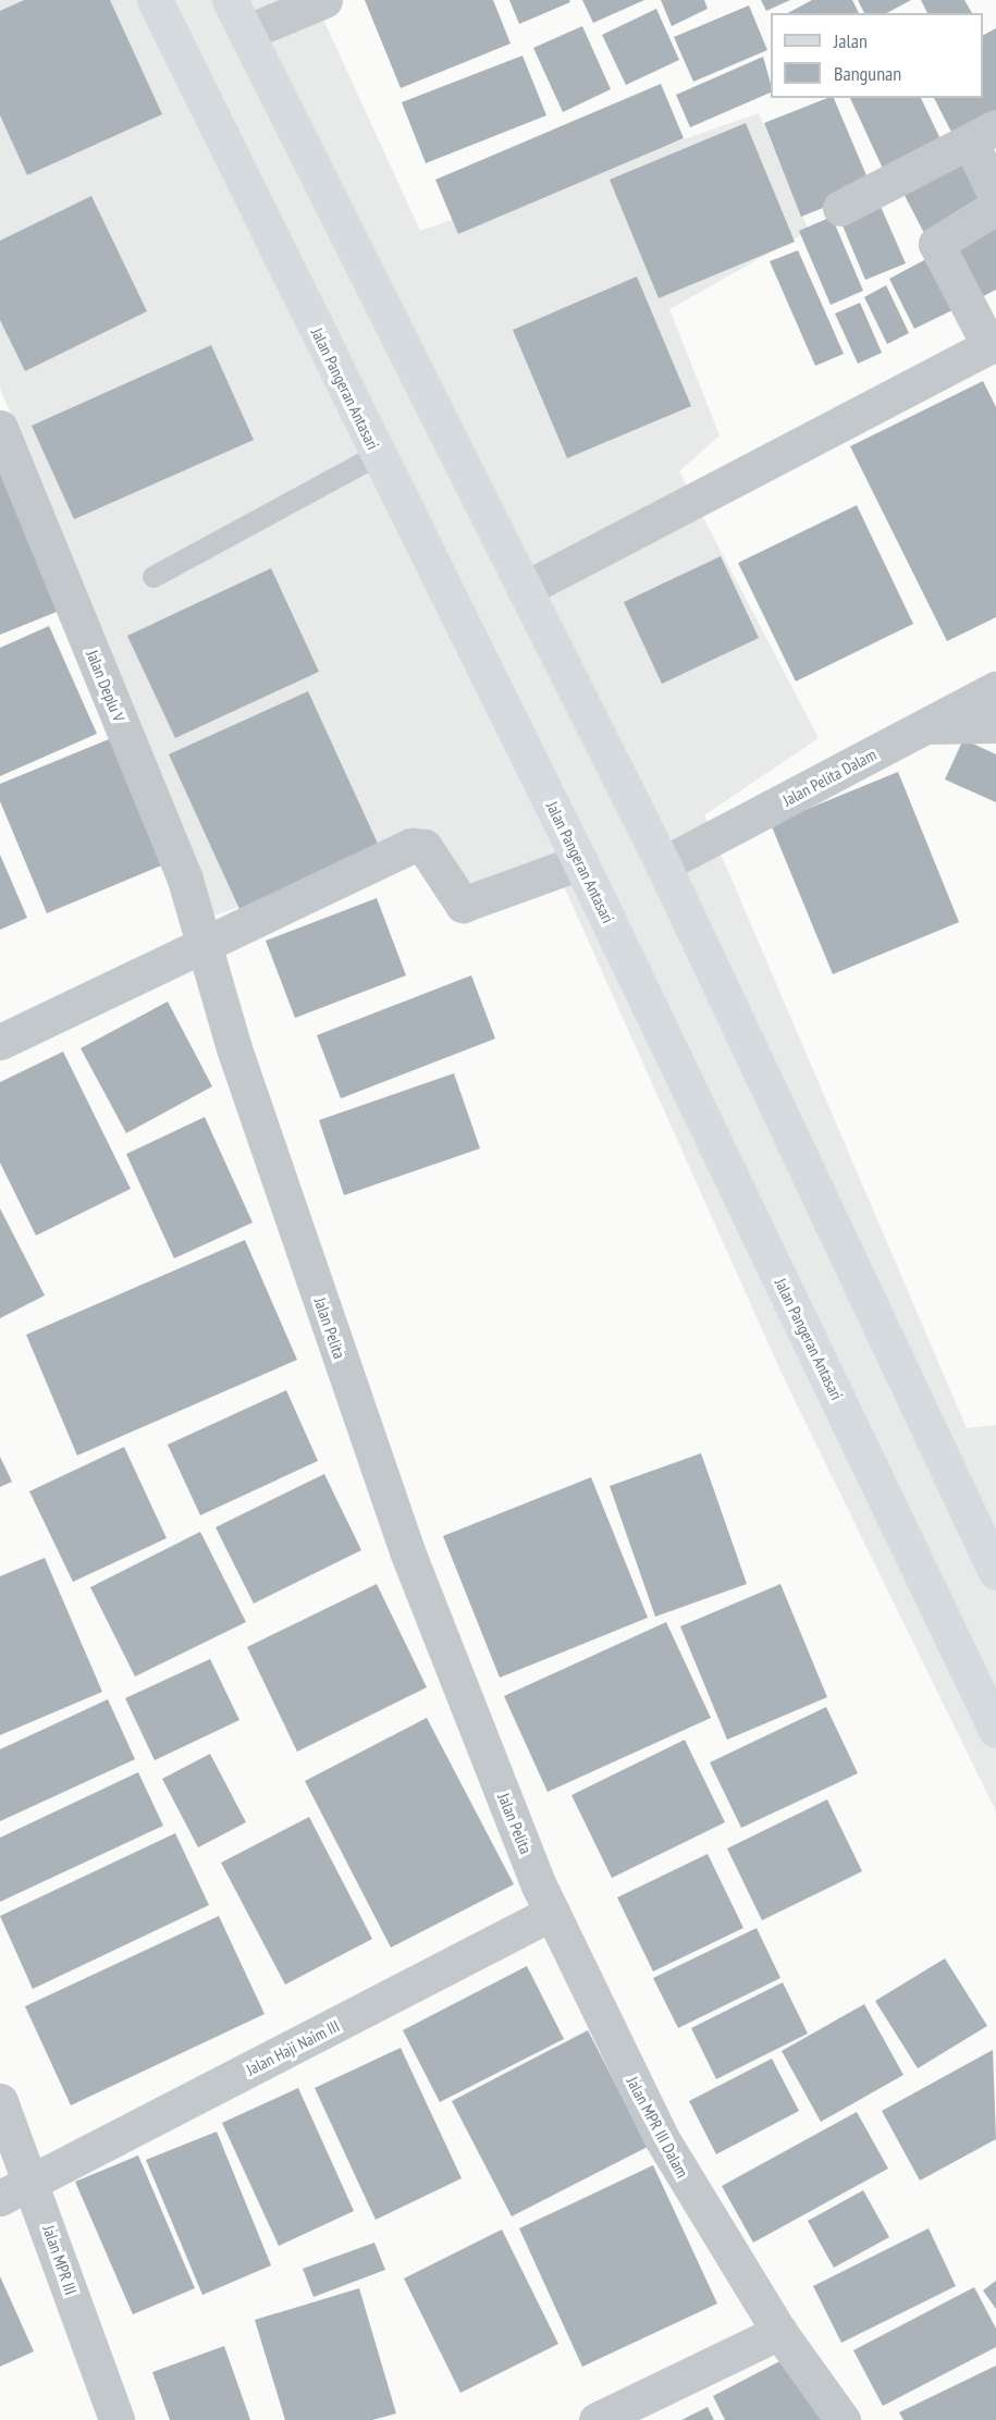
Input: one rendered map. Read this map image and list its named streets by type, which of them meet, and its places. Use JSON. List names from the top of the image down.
{
  "streets": {
    "main road": ["Jalan Pangeran Antasari"],
    "street": [
      "Jalan Deplu V",
      "Jalan Pelita Dalam",
      "Jalan Pelita",
      "Jalan Haji Naim III",
      "Jalan MPR III Dalam",
      "Jalan MPR III"
    ]
  },
  "crossings": [
    ["Jalan Deplu V", "Jalan Pelita"],
    ["Jalan Pelita", "Jalan Haji Naim III"],
    ["Jalan Pelita", "Jalan MPR III Dalam"],
    ["Jalan Haji Naim III", "Jalan MPR III Dalam"],
    ["Jalan Haji Naim III", "Jalan MPR III"]
  ],
  "legend": ["Jalan", "Bangunan"]
}
